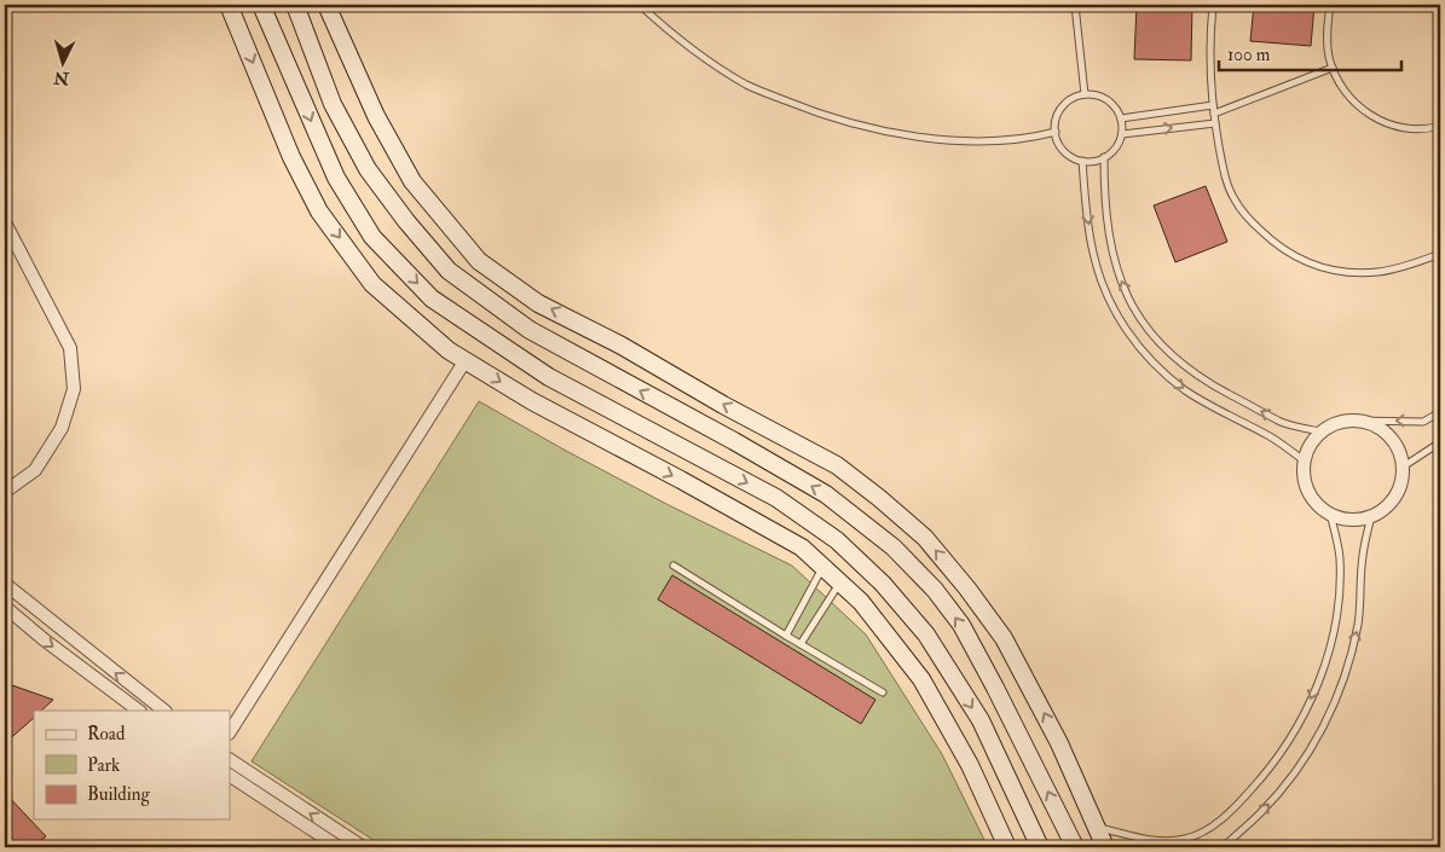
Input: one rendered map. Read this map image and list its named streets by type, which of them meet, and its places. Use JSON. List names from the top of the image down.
{
  "legend": ["Road", "Park", "Building"],
  "scale_bar": "100 m",
  "north": "bottom"
}
